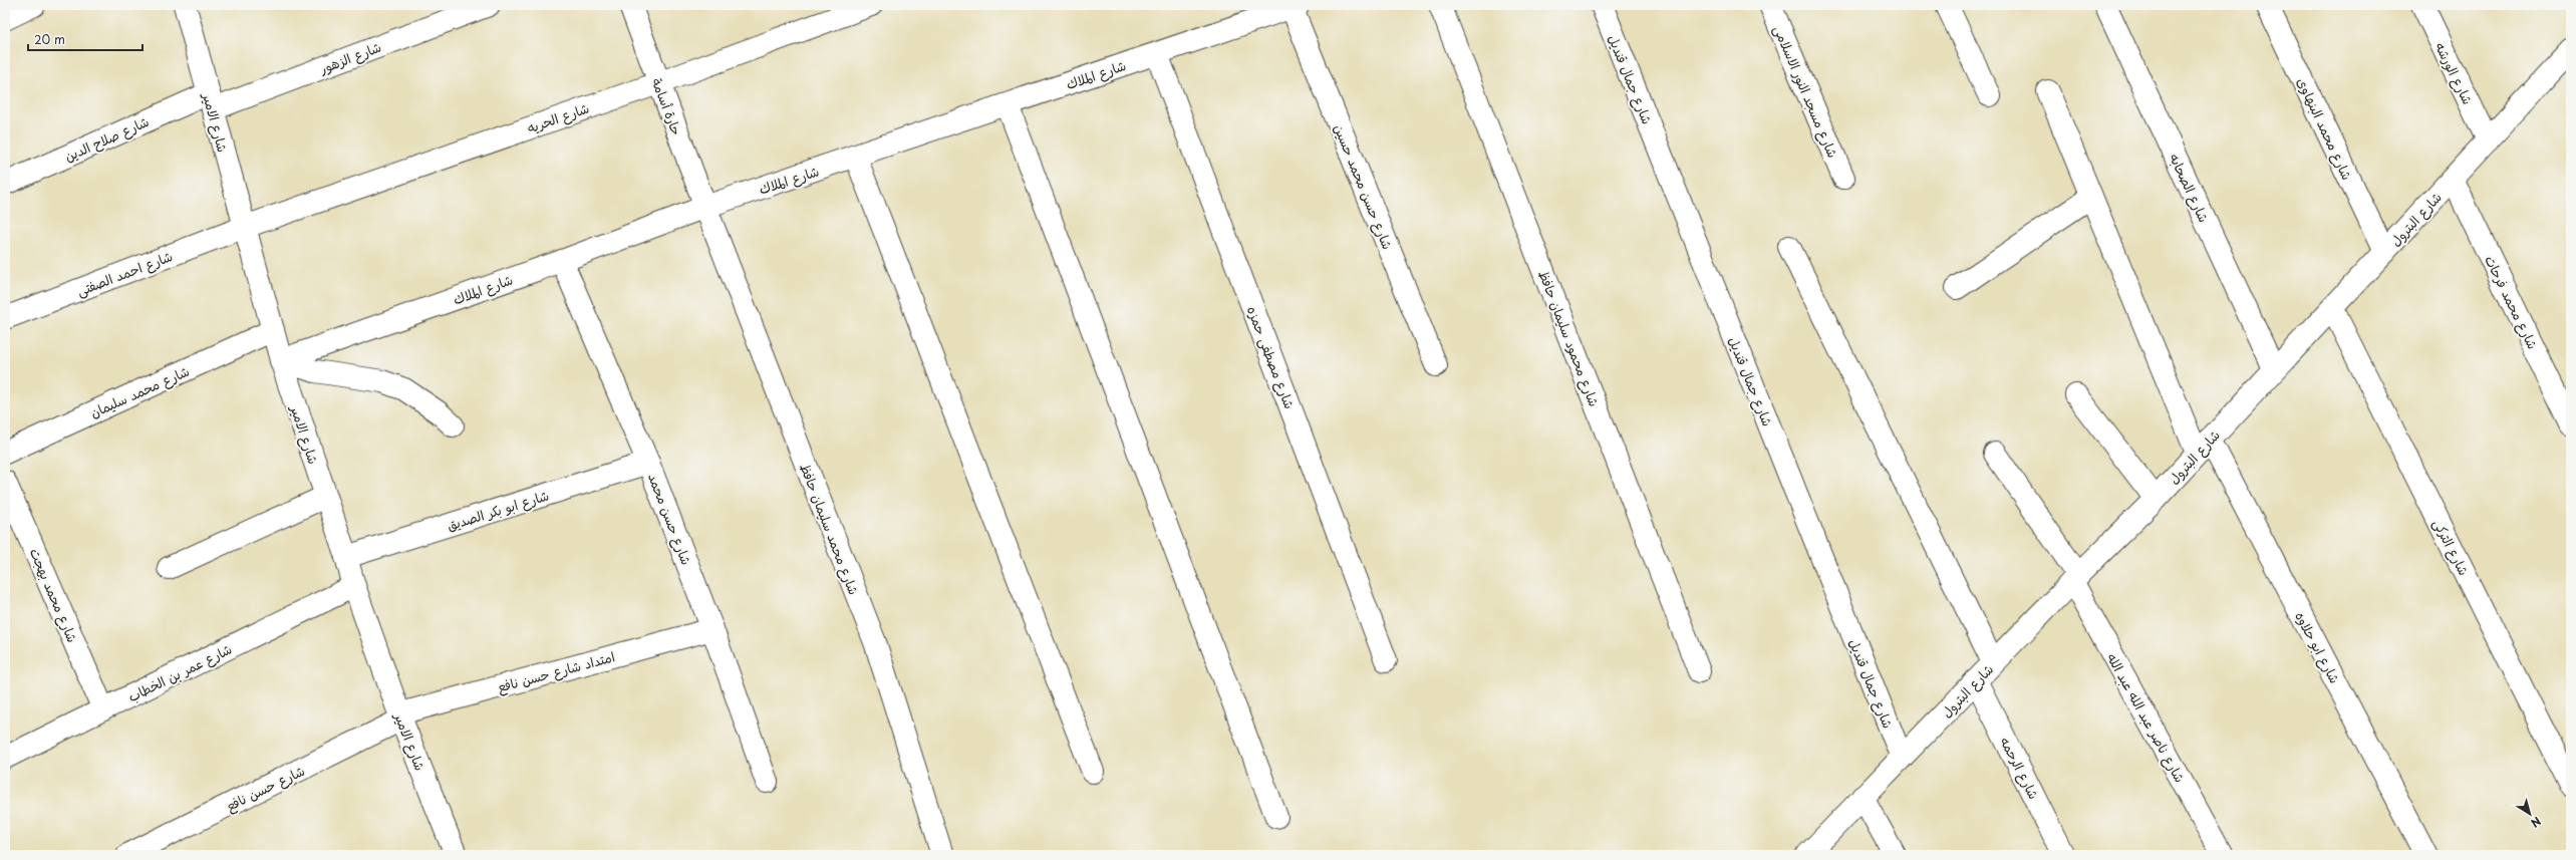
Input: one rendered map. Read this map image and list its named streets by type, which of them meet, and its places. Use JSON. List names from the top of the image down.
{
  "streets": {
    "street": [
      "شارع الزهور",
      "شارع الورشه",
      "شارع الملاك",
      "شارع جمال قنديل",
      "شارع مسجد النور الاسلامى",
      "حارة أسامة",
      "شارع الحريه",
      "شارع الامير",
      "شارع محمد البنهاوى",
      "شارع صلاح الدين",
      "شارع حسن محمد حسين",
      "شارع الصحابه",
      "شارع البترول",
      "شارع احمد الصفتى",
      "شارع محمد فرحات",
      "شارع محمود سليمان حافظ",
      "شارع مصطفى حمزه",
      "شارع محمد سليمان",
      "شارع ابو بكر الصديق",
      "شارع حسن محمد",
      "شارع محمد سليمان حافظ",
      "شارع التركى",
      "شارع محمد بهجت",
      "شارع ابو حلاوه",
      "امتداد شارع حسن نافع",
      "شارع عمر بن الخطاب",
      "شارع ناصر عبد الله عبد الله",
      "شارع الرحمه",
      "شارع حسن نافع"
    ]
  },
  "crossings": [
    ["شارع الزهور", "شارع الامير"],
    ["شارع الزهور", "شارع صلاح الدين"],
    ["شارع الورشه", "شارع البترول"],
    ["شارع الملاك", "حارة أسامة"],
    ["شارع الملاك", "شارع الامير"],
    ["شارع الملاك", "شارع حسن محمد حسين"],
    ["شارع الملاك", "شارع مصطفى حمزه"],
    ["شارع الملاك", "شارع حسن محمد"],
    ["شارع الملاك", "شارع محمد سليمان حافظ"],
    ["شارع جمال قنديل", "شارع البترول"],
    ["حارة أسامة", "شارع الحريه"],
    ["حارة أسامة", "شارع محمد سليمان حافظ"],
    ["شارع الحريه", "شارع الامير"],
    ["شارع الحريه", "شارع احمد الصفتى"],
    ["شارع الامير", "شارع صلاح الدين"],
    ["شارع الامير", "شارع احمد الصفتى"],
    ["شارع الامير", "شارع محمد سليمان"],
    ["شارع الامير", "شارع ابو بكر الصديق"],
    ["شارع الامير", "امتداد شارع حسن نافع"],
    ["شارع الامير", "شارع عمر بن الخطاب"],
    ["شارع الامير", "شارع حسن نافع"],
    ["شارع محمد البنهاوى", "شارع البترول"],
    ["شارع الصحابه", "شارع البترول"],
    ["شارع البترول", "شارع محمد فرحات"],
    ["شارع البترول", "شارع التركى"],
    ["شارع البترول", "شارع ابو حلاوه"],
    ["شارع البترول", "شارع ناصر عبد الله عبد الله"],
    ["شارع البترول", "شارع الرحمه"],
    ["شارع ابو بكر الصديق", "شارع حسن محمد"],
    ["شارع حسن محمد", "امتداد شارع حسن نافع"],
    ["شارع محمد بهجت", "شارع عمر بن الخطاب"],
    ["امتداد شارع حسن نافع", "شارع حسن نافع"]
  ],
  "scale_bar": "20 m",
  "north": "bottom right"
}
